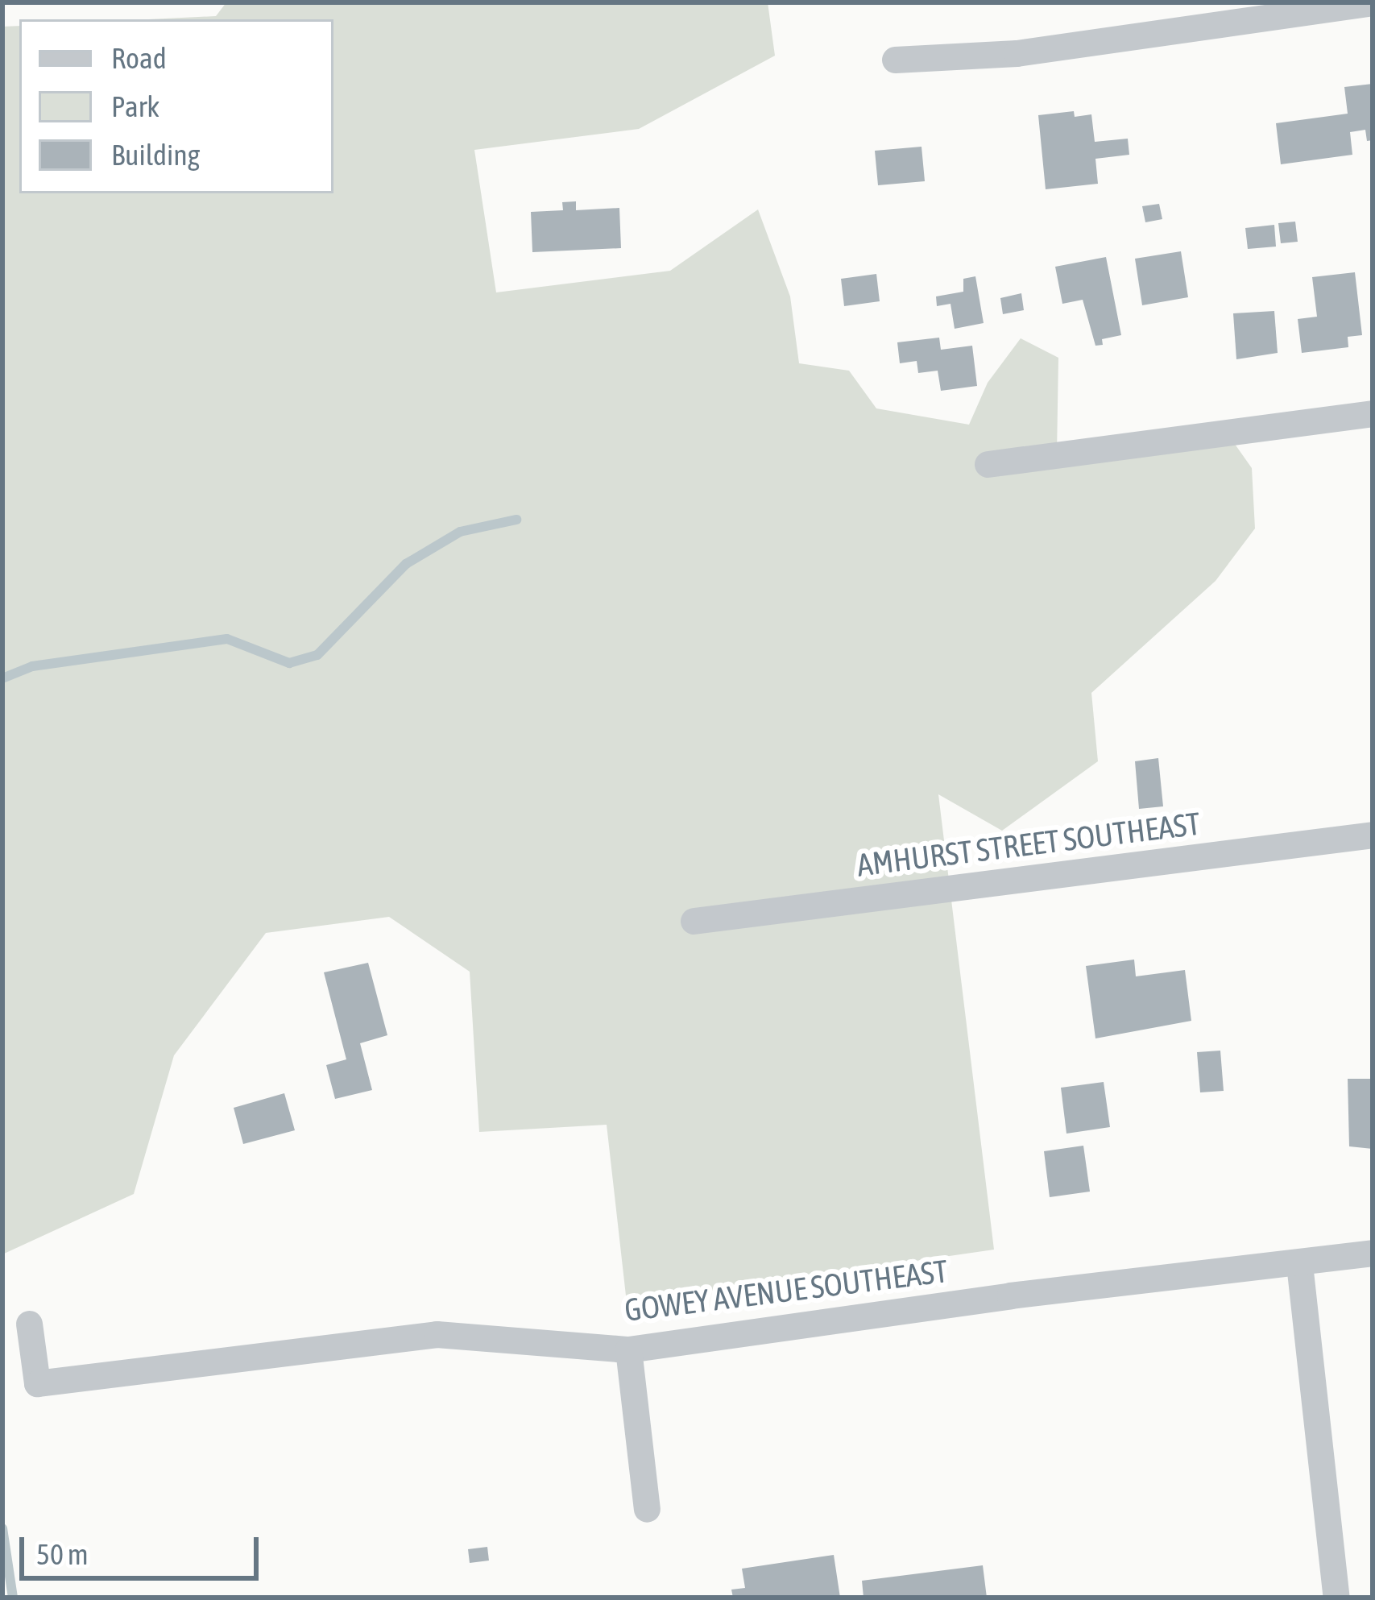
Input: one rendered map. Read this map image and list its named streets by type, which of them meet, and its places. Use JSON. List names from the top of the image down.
{
  "streets": {
    "street": ["AMHURST STREET SOUTHEAST", "GOWEY AVENUE SOUTHEAST"]
  },
  "legend": ["Road", "Park", "Building"],
  "scale_bar": "50 m"
}
